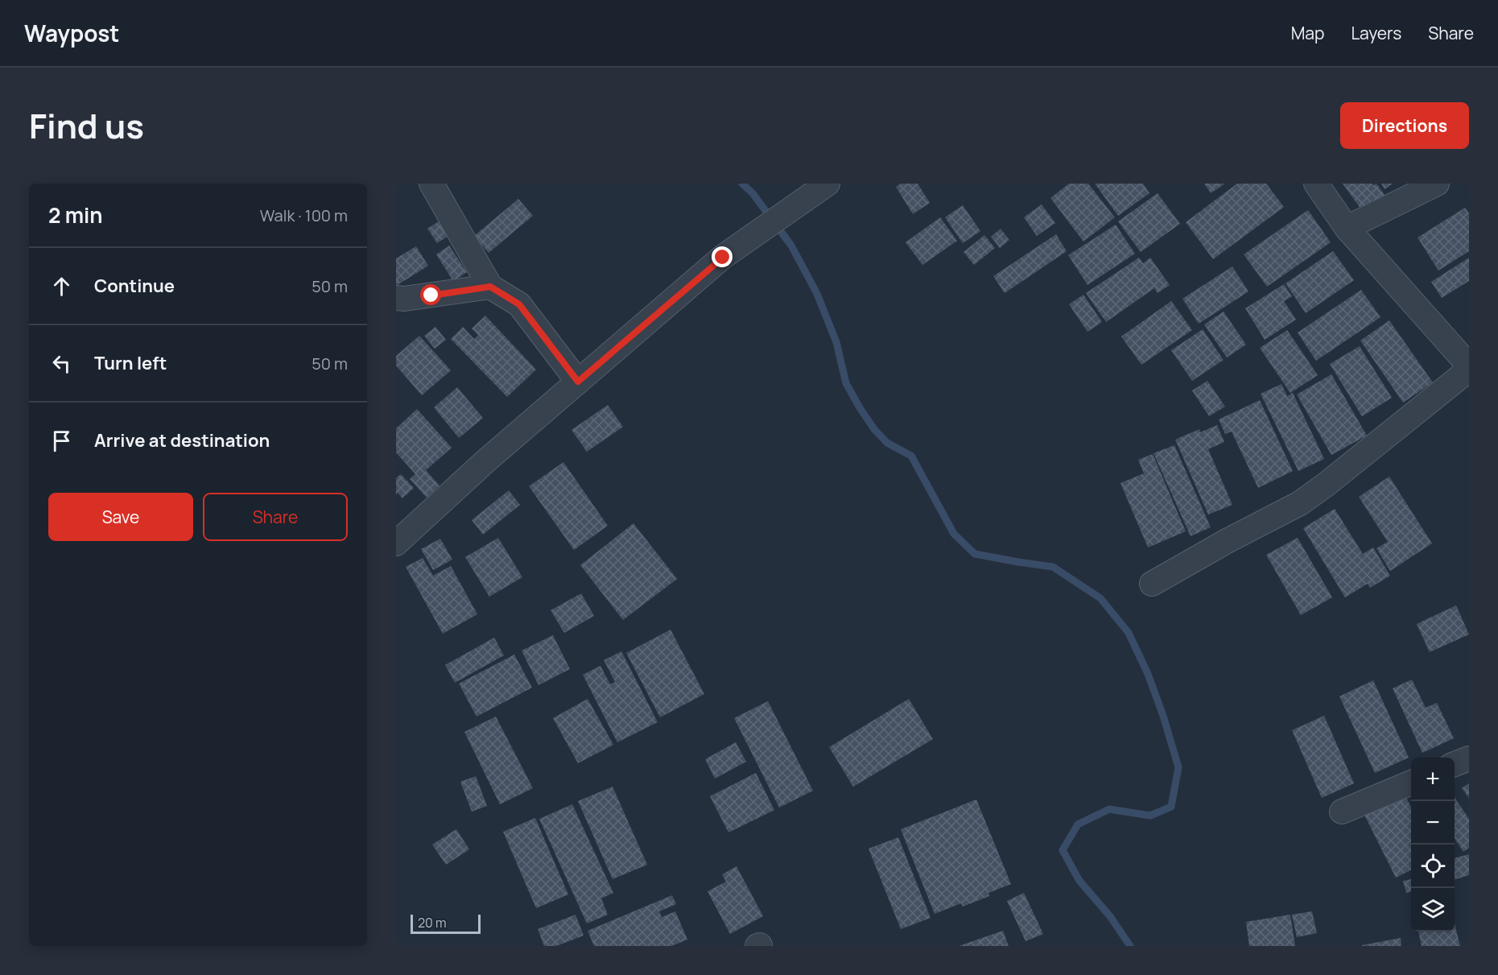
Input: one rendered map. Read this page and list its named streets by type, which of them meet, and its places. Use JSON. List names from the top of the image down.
{
  "scale_bar": "20 m",
  "page": {
    "header": "Waypost",
    "nav": ["Map", "Layers", "Share"],
    "title": "Find us",
    "buttons": [
      "Directions",
      ["Save", "Share"]
    ],
    "heading": ["2 min", "Walk · 100 m"],
    "list": [
      ["Continue", "50 m"],
      ["Turn left", "50 m"],
      "Arrive at destination"
    ],
    "map_buttons": ["+", "−"],
    "scale": "20 m"
  }
}
